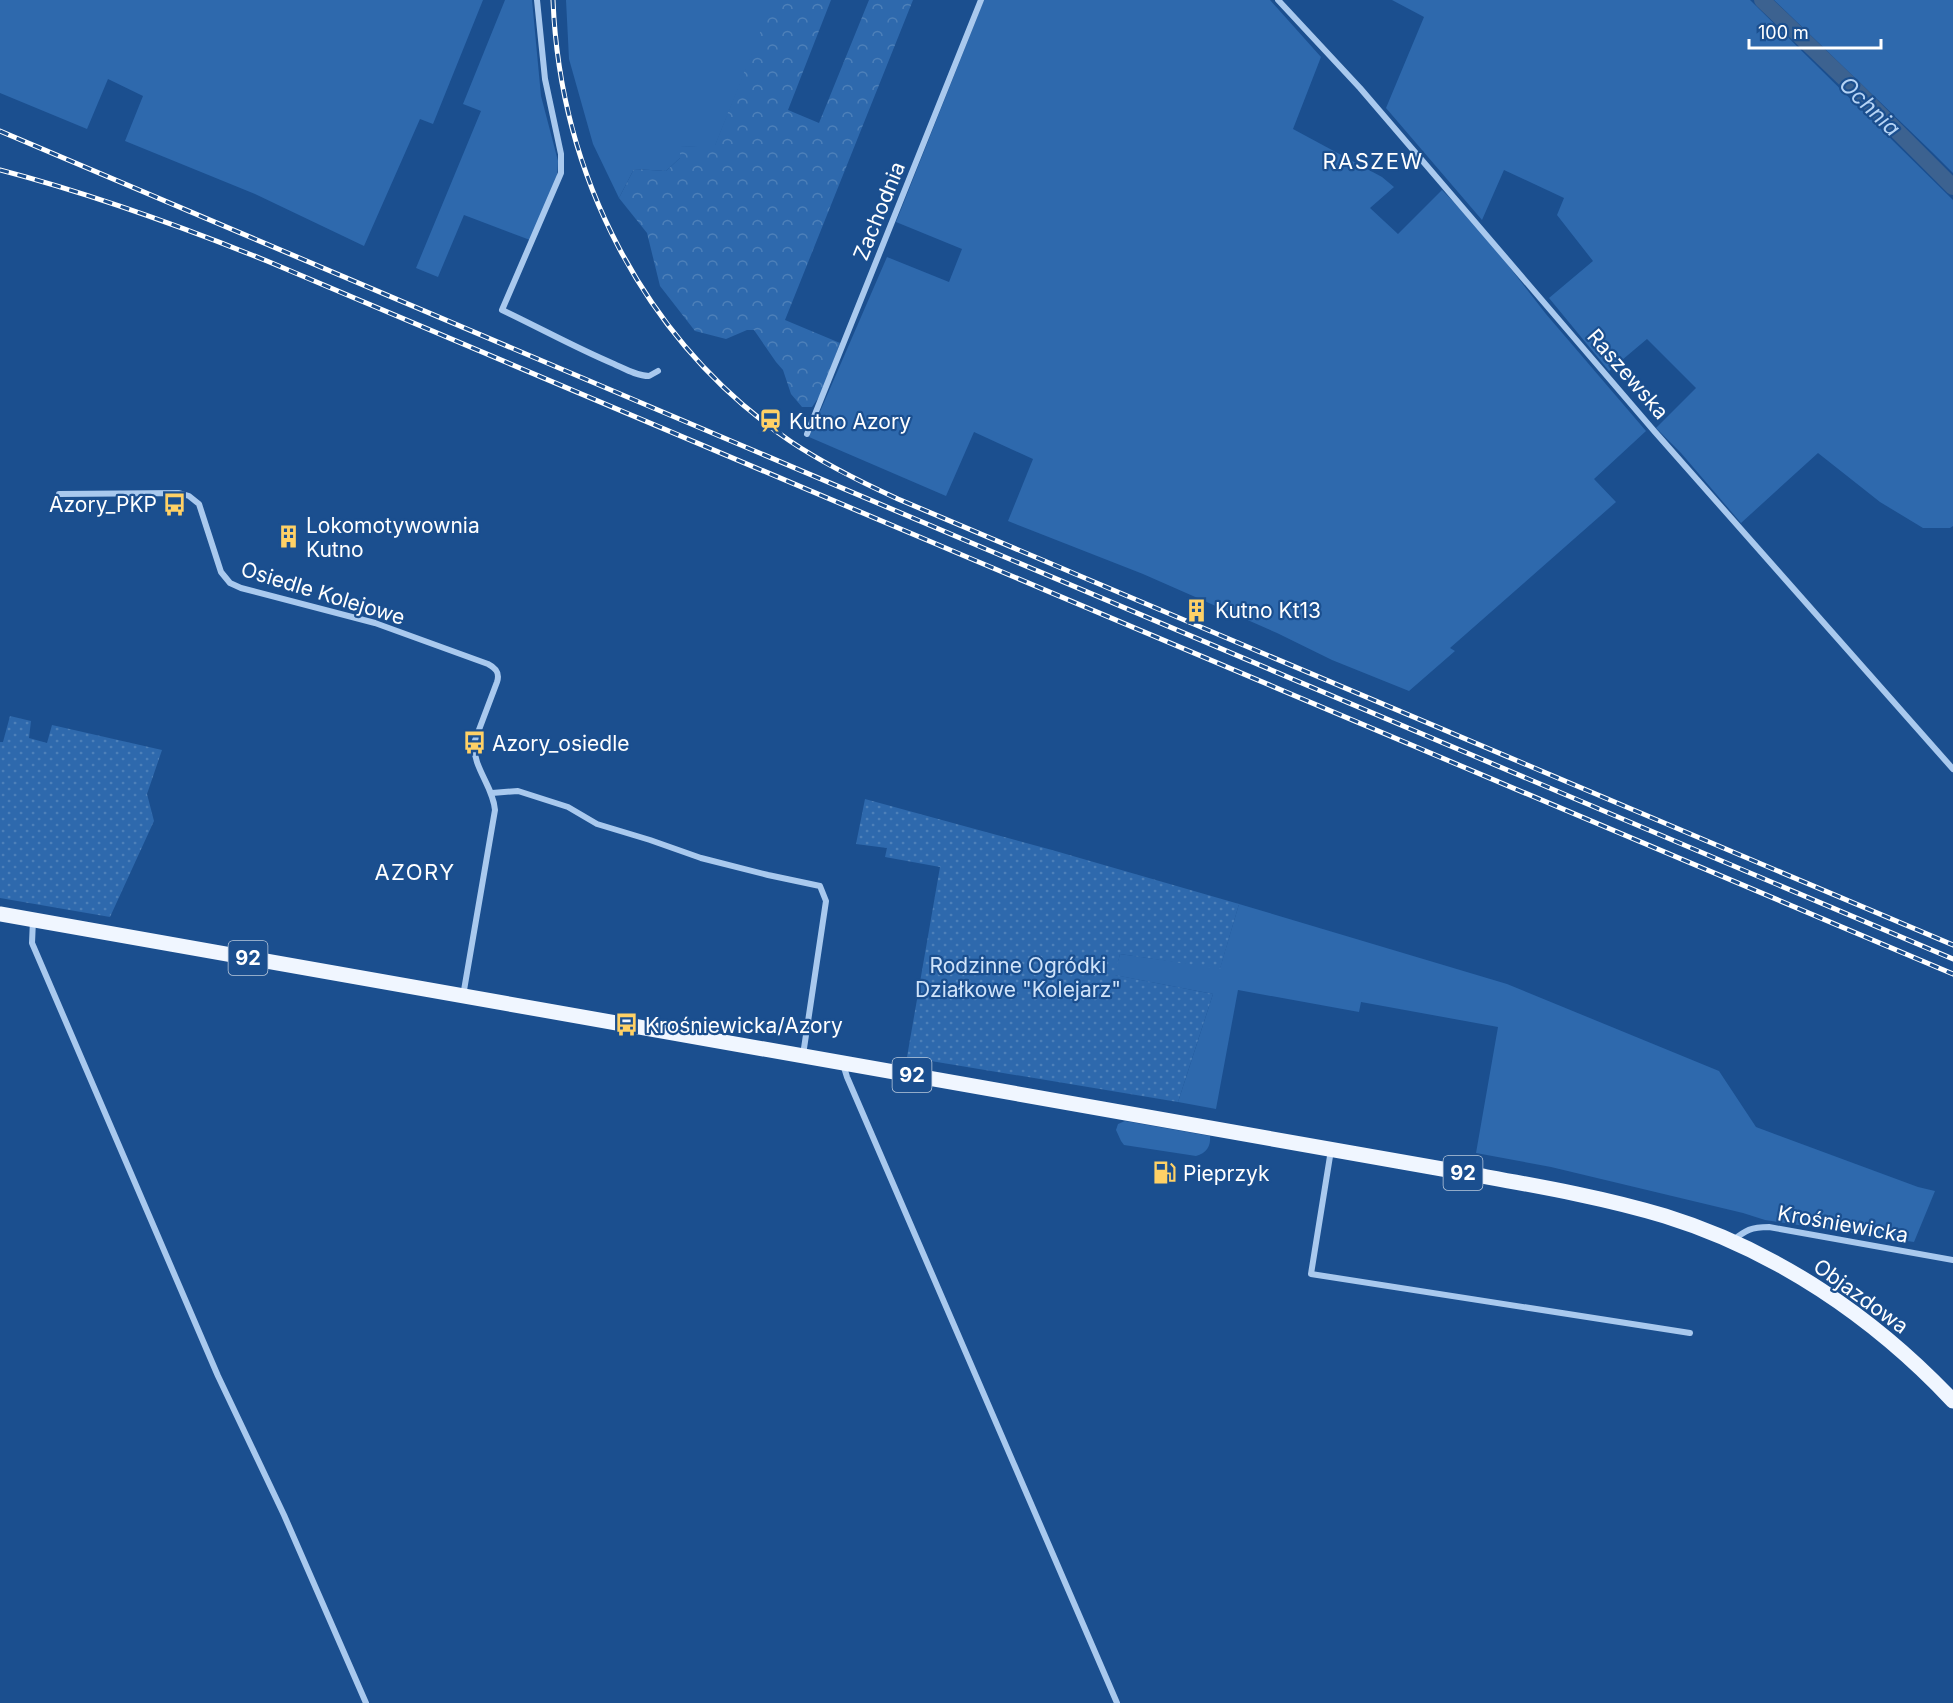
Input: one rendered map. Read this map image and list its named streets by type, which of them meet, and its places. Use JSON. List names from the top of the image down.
{
  "streets": {
    "main road": ["92", "Objazdowa"],
    "street": [
      "Zachodnia",
      "Raszewska",
      "Osiedle Kolejowe",
      "Krośniewicka"
    ]
  },
  "crossings": [
    ["Osiedle Kolejowe", "92"],
    ["92", "Krośniewicka"],
    ["92", "Objazdowa"],
    ["Krośniewicka", "Objazdowa"]
  ],
  "districts": ["RASZEW", "AZORY"],
  "water": ["Ochnia"],
  "parks": ["Rodzinne Ogródki Działkowe \"Kolejarz\""],
  "places": {
    "station": ["Kutno Azory"],
    "bus stop": ["Azory_PKP", "Azory_osiedle", "Krośniewicka/Azory"],
    "building": ["Lokomotywownia Kutno", "Kutno Kt13"],
    "fuel station": ["Pieprzyk"]
  },
  "scale_bar": "100 m"
}
